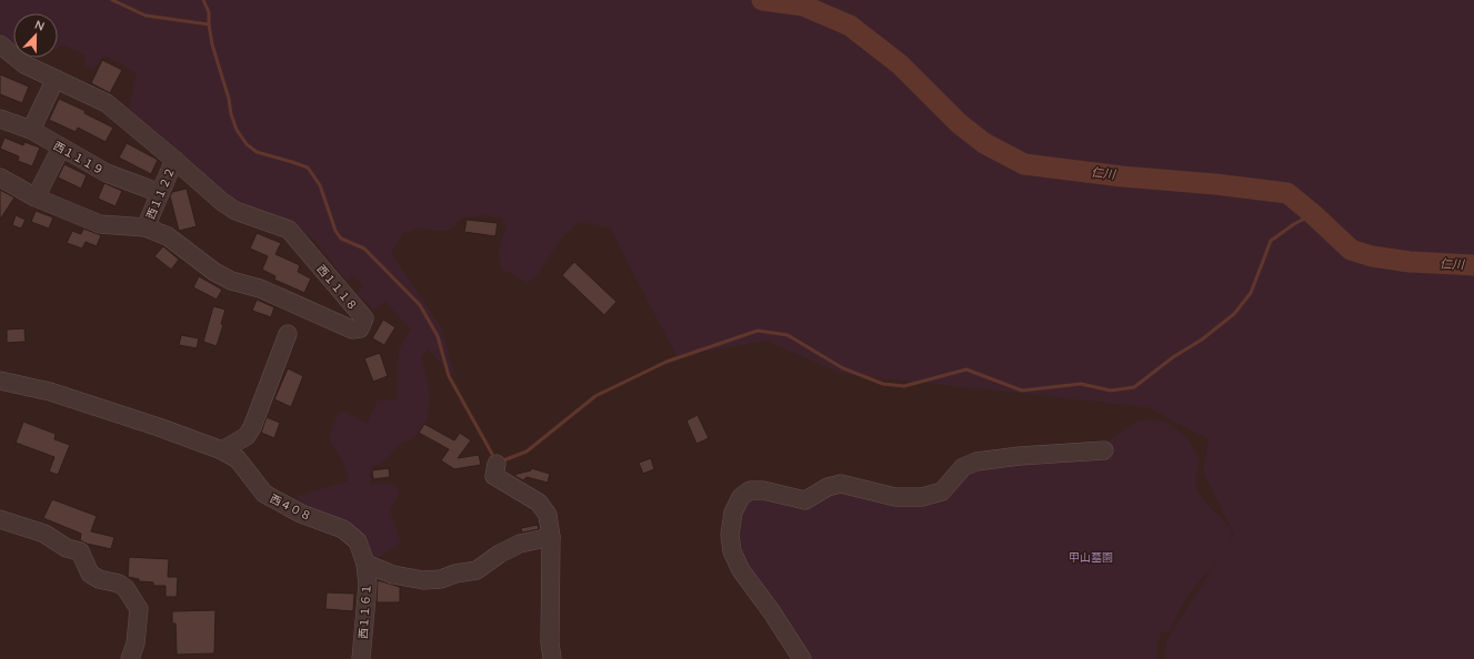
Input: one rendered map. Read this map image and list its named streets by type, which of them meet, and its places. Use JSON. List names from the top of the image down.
{
  "streets": {
    "street": [
      "西１１１９",
      "西１１２２",
      "西１１１８",
      "西４０８",
      "西１１６１"
    ]
  },
  "crossings": [
    ["西１１１９", "西１１２２"],
    ["西１１２２", "西１１１８"],
    ["西４０８", "西１１６１"]
  ],
  "water": ["仁川"],
  "parks": ["甲山墓園"],
  "north": "top"
}
